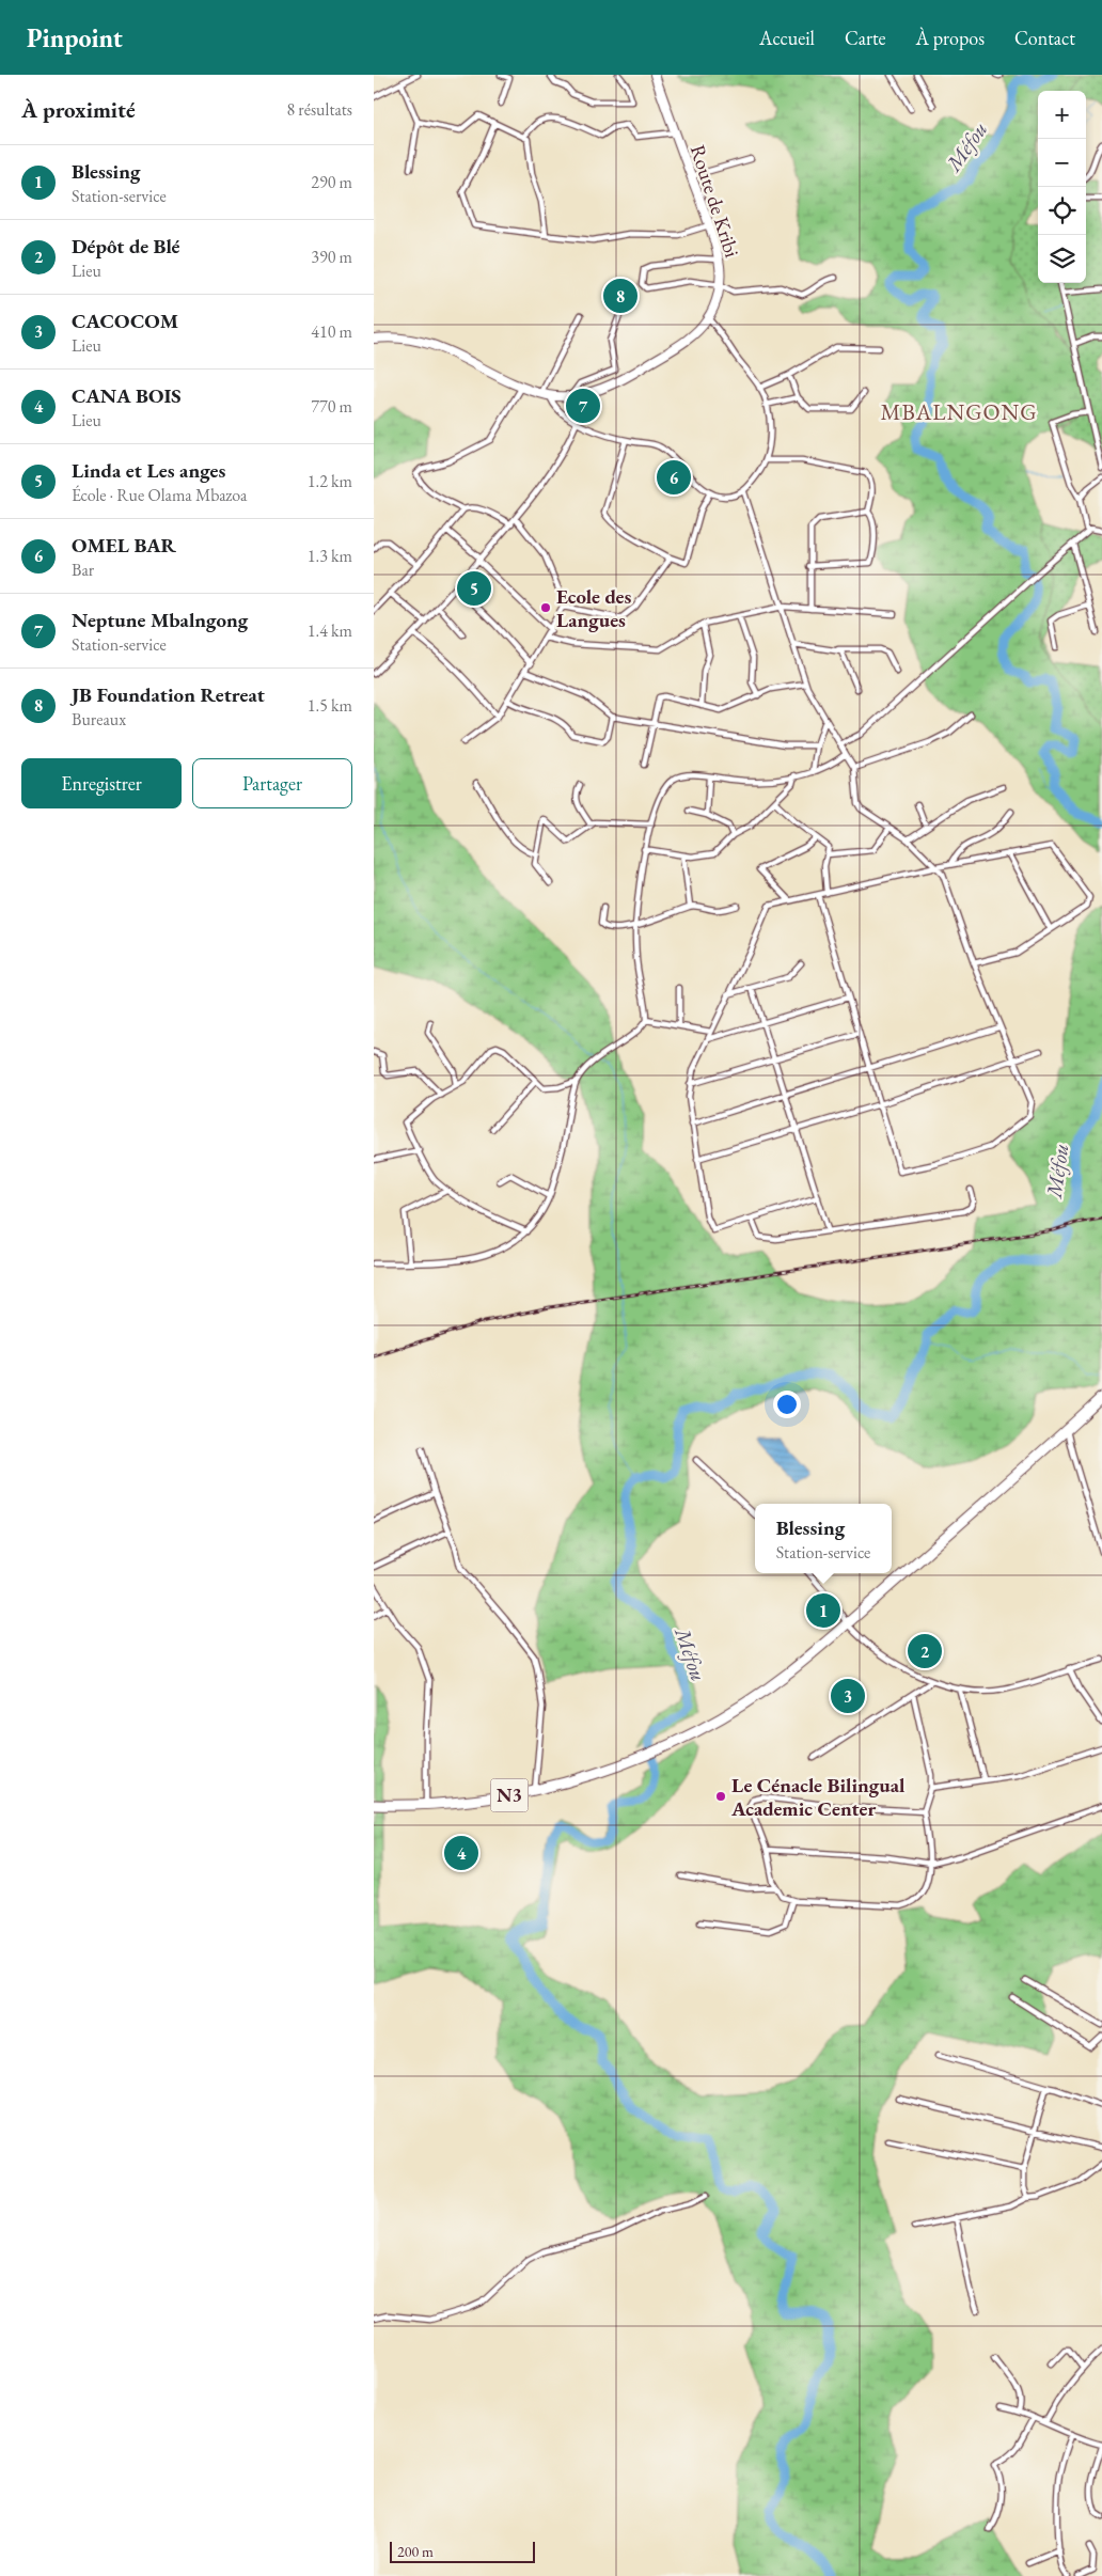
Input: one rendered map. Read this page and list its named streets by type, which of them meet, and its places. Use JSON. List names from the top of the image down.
{
  "streets": {
    "highway": ["N3"],
    "main road": ["Route de Kribi"]
  },
  "districts": ["MBALNGONG"],
  "water": ["Méfou"],
  "places": ["Ecole des Langues", "Le Cénacle Bilingual Academic Center"],
  "scale_bar": "200 m",
  "page": {
    "header": "Pinpoint",
    "nav": [
      "Accueil",
      "Carte",
      "À propos",
      "Contact"
    ],
    "heading": ["À proximité", "8 résultats"],
    "map_buttons": ["+", "−"],
    "list": [
      {
        "mark": "1",
        "name": "Blessing",
        "note": "Station-service",
        "value": "290 m"
      },
      {
        "mark": "2",
        "name": "Dépôt de Blé",
        "note": "Lieu",
        "value": "390 m"
      },
      {
        "mark": "3",
        "name": "CACOCOM",
        "note": "Lieu",
        "value": "410 m"
      },
      {
        "mark": "4",
        "name": "CANA BOIS",
        "note": "Lieu",
        "value": "770 m"
      },
      {
        "mark": "5",
        "name": "Linda et Les anges",
        "note": "École · Rue Olama Mbazoa",
        "value": "1.2 km"
      },
      {
        "mark": "6",
        "name": "OMEL BAR",
        "note": "Bar",
        "value": "1.3 km"
      },
      {
        "mark": "7",
        "name": "Neptune Mbalngong",
        "note": "Station-service",
        "value": "1.4 km"
      },
      {
        "mark": "8",
        "name": "JB Foundation Retreat",
        "note": "Bureaux",
        "value": "1.5 km"
      }
    ],
    "pins": [
      "8",
      "7",
      "6",
      "5",
      "1",
      "2",
      "3",
      "4"
    ],
    "buttons": ["Enregistrer", "Partager"],
    "popup": ["Blessing", "Station-service"],
    "scale": "200 m"
  }
}
